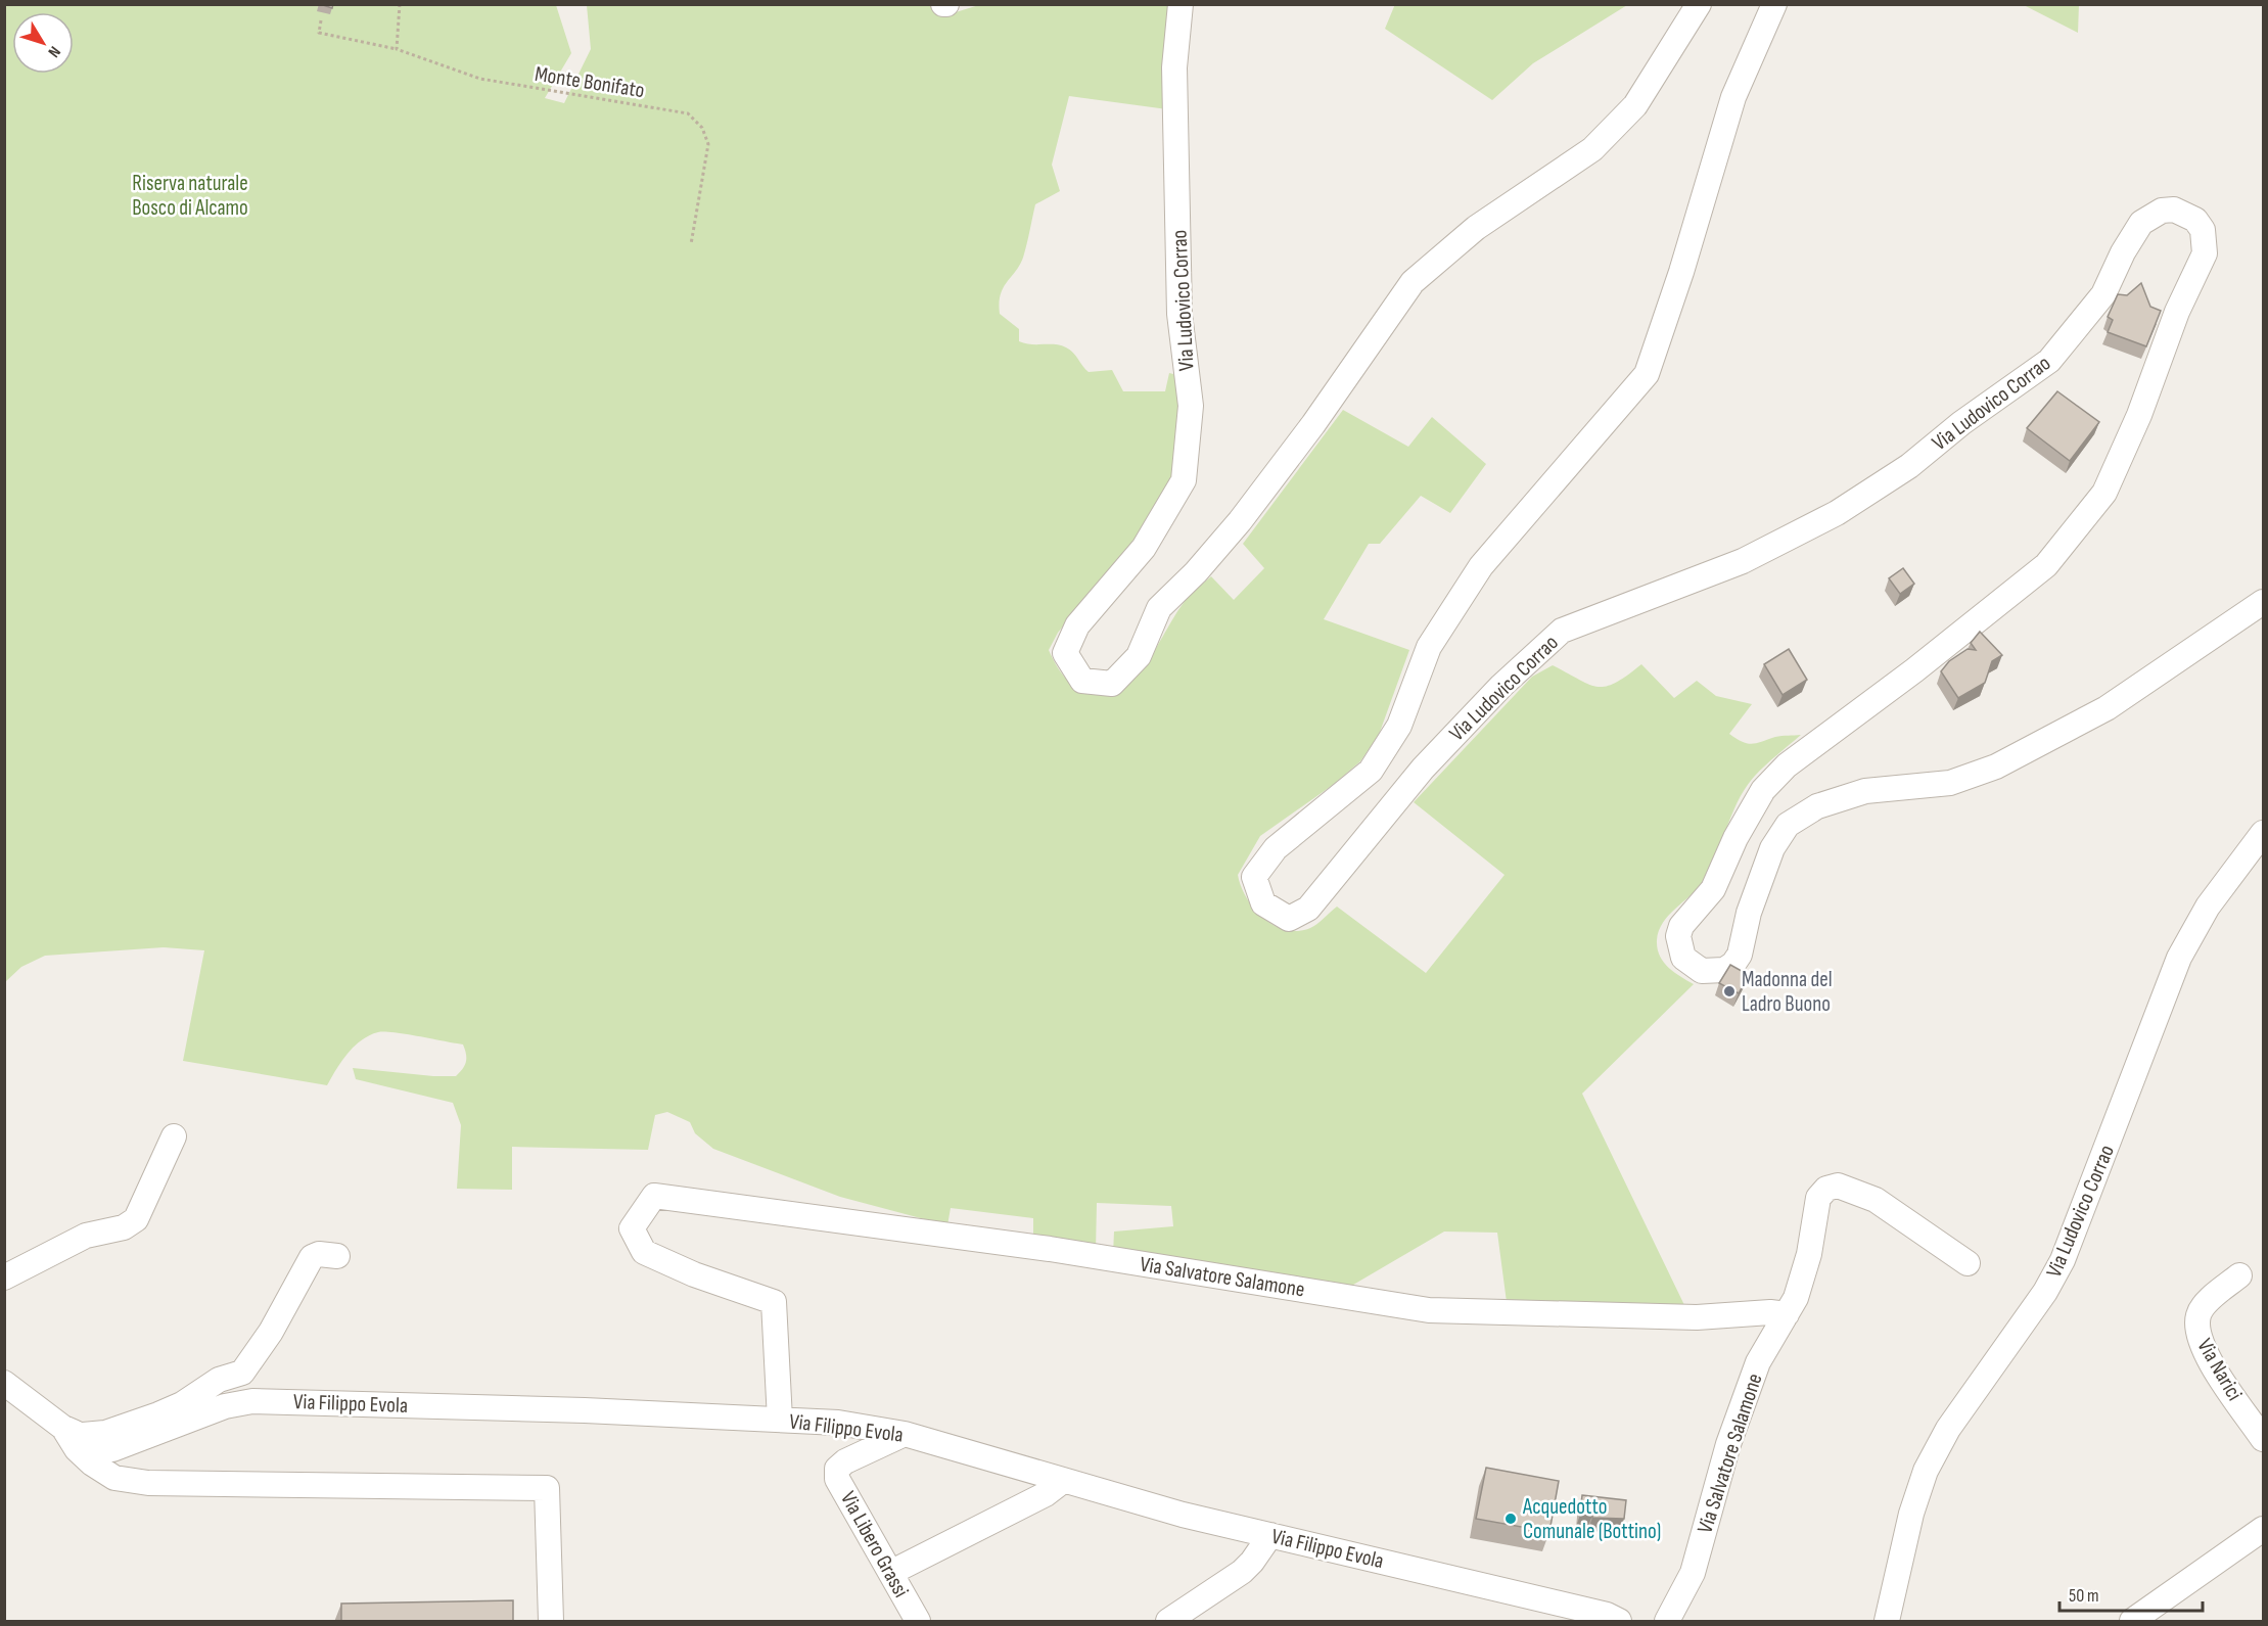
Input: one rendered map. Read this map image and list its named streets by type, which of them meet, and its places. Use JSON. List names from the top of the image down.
{
  "streets": {
    "street": [
      "Via Ludovico Corrao",
      "Via Salvatore Salamone",
      "Via Narici",
      "Via Filippo Evola",
      "Via Libero Grassi"
    ],
    "path": ["Monte Bonifato"]
  },
  "crossings": [
    ["Via Salvatore Salamone", "Via Filippo Evola"],
    ["Via Filippo Evola", "Via Libero Grassi"]
  ],
  "parks": ["Riserva naturale Bosco di Alcamo"],
  "places": ["Madonna del Ladro Buono", "Acquedotto Comunale (Bottino)"],
  "scale_bar": "50 m",
  "north": "bottom right"
}
